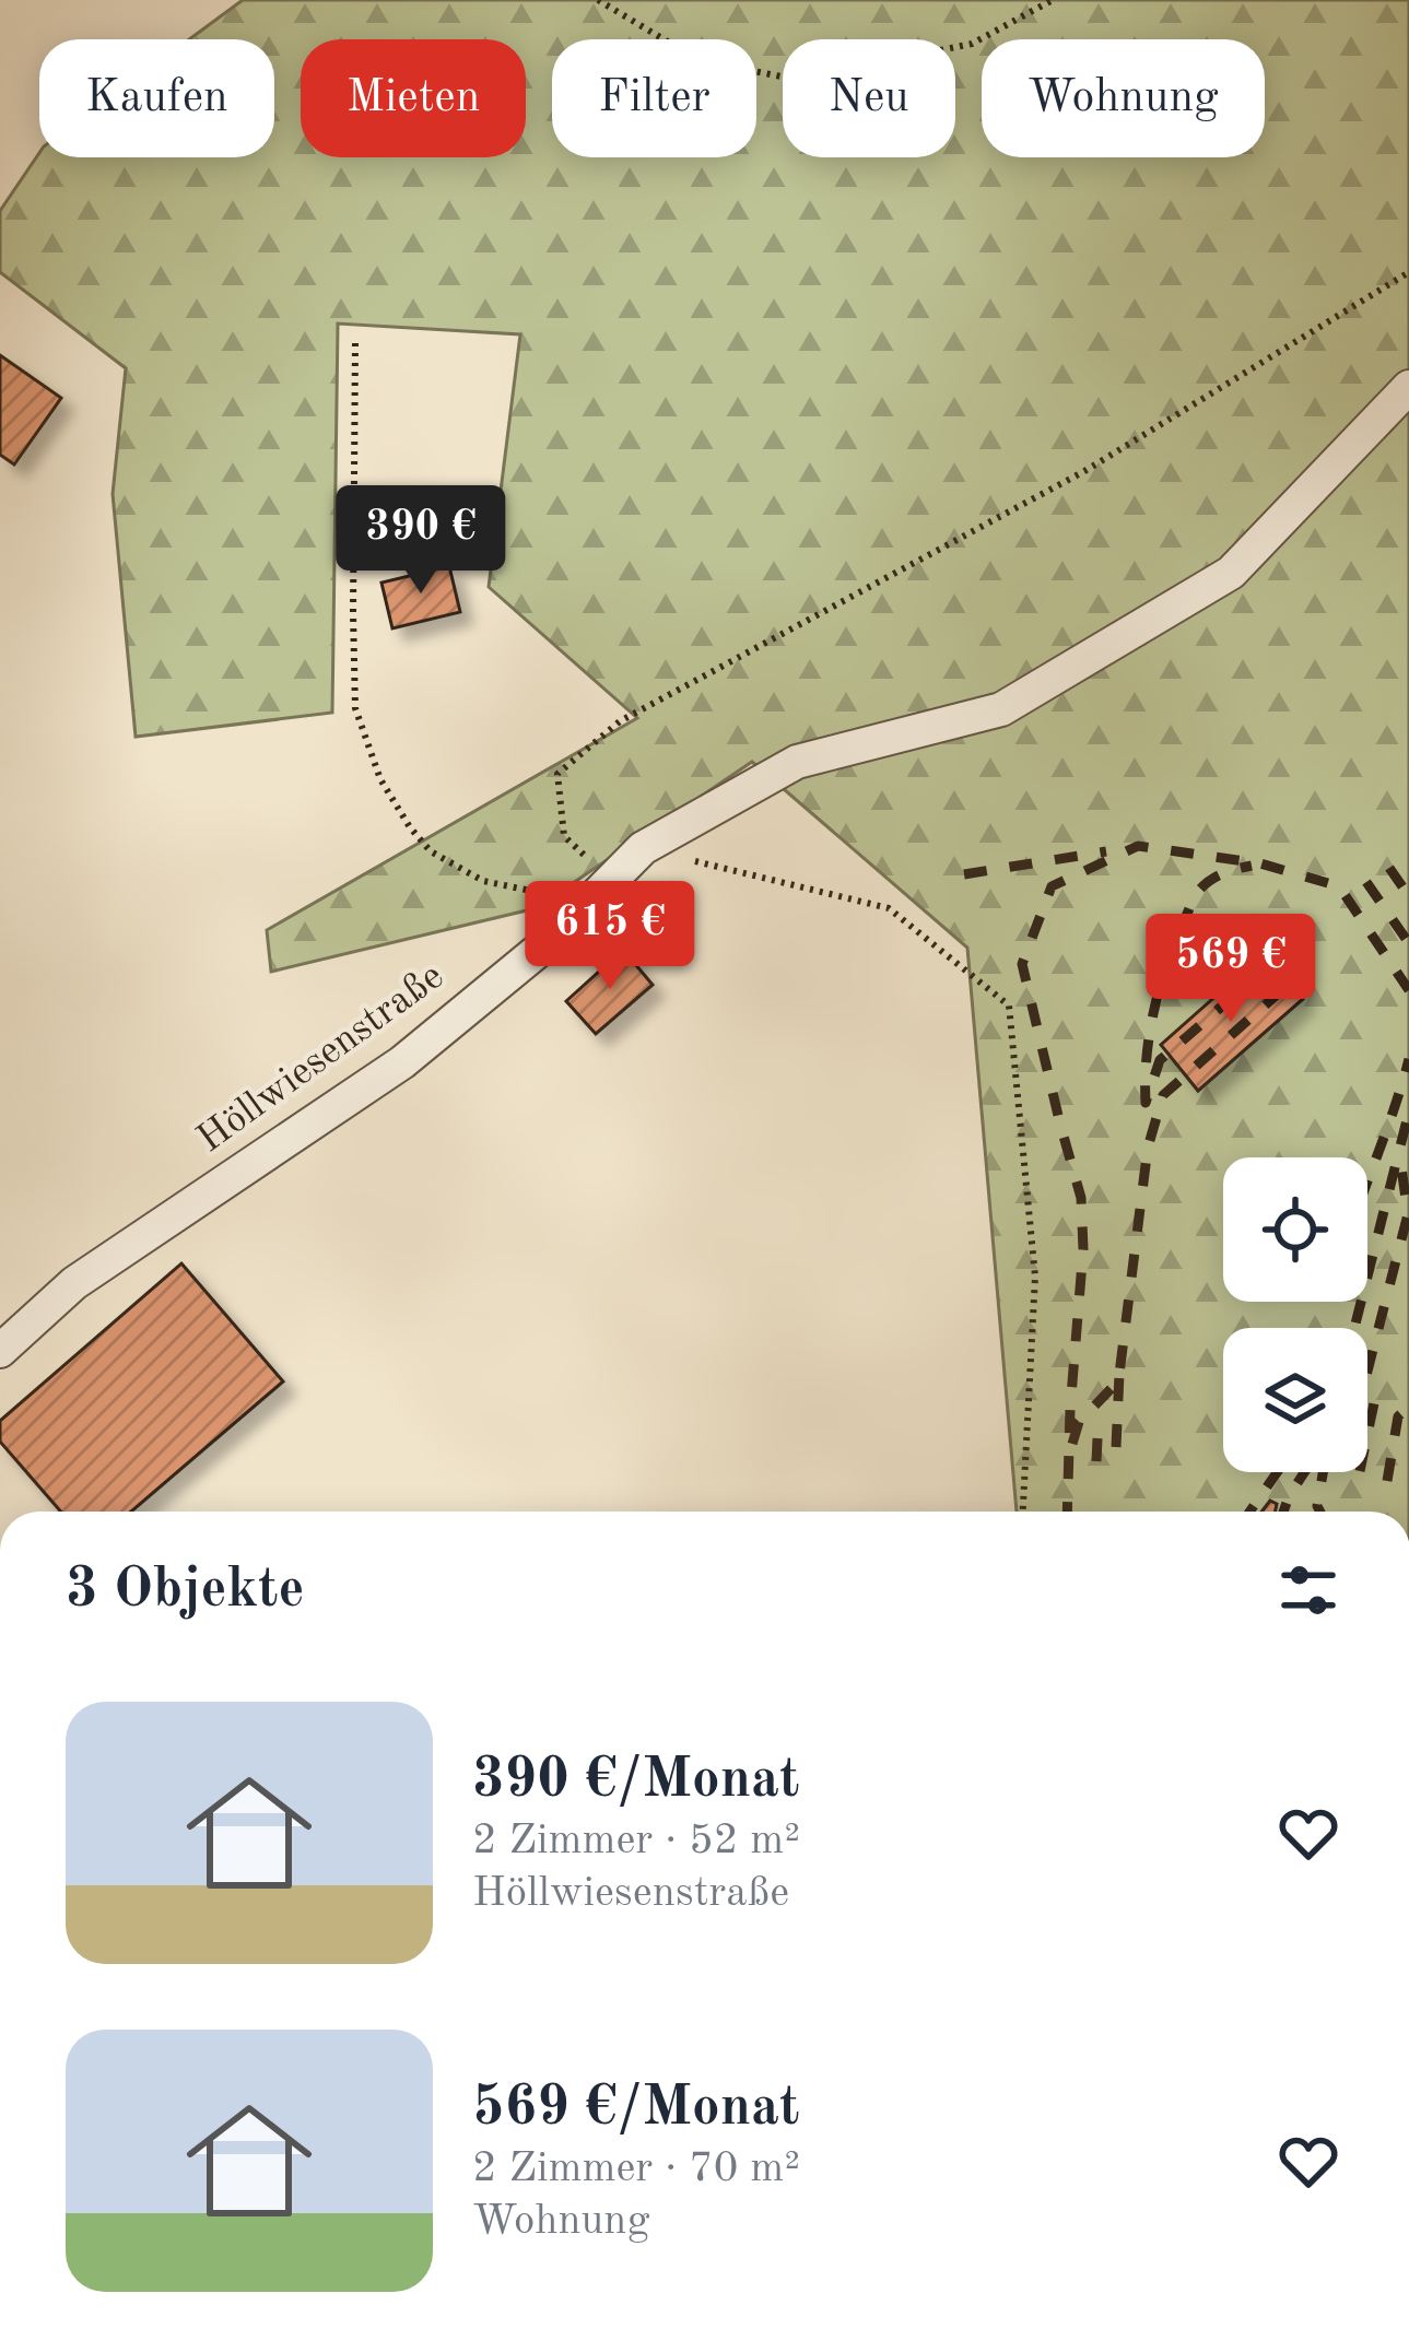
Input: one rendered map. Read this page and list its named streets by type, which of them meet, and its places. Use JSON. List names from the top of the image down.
{
  "streets": {
    "street": ["Höllwiesenstraße"]
  },
  "page": {
    "chip": [
      "Kaufen",
      "Mieten",
      "Filter",
      "Neu",
      "Wohnung"
    ],
    "price": ["390 €", "615 €", "569 €"],
    "heading": "3 Objekte",
    "list": [
      {
        "name": "390 €/Monat",
        "note": "2 Zimmer · 52 m² · Höllwiesenstraße"
      },
      {
        "name": "569 €/Monat",
        "note": "2 Zimmer · 70 m² · Wohnung"
      }
    ]
  }
}
